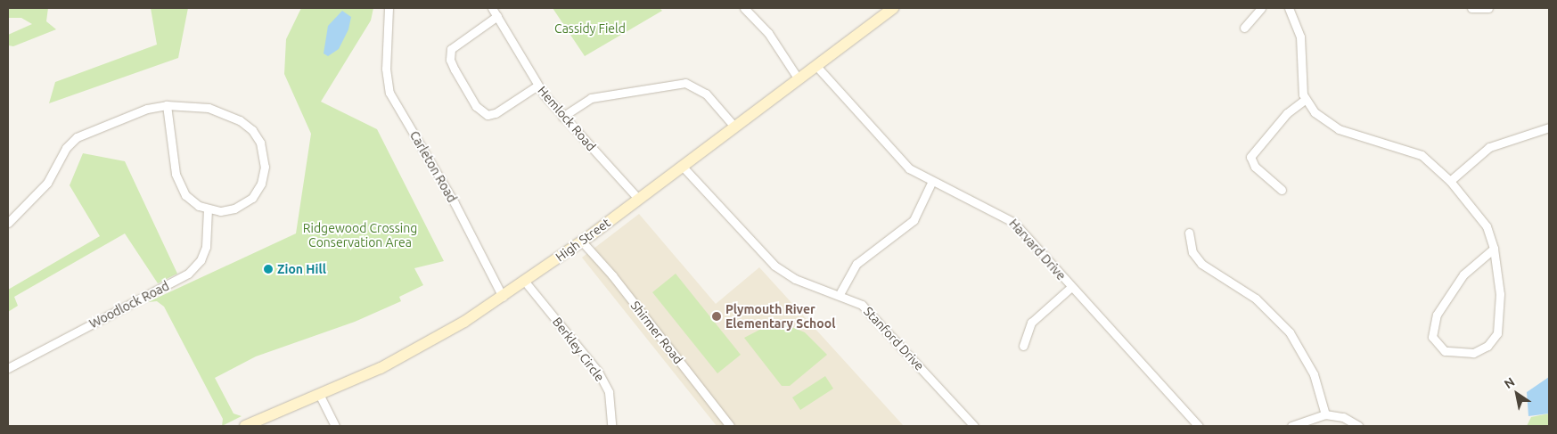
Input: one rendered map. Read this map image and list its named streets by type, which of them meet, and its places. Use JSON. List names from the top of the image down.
{
  "streets": {
    "main road": ["High Street"],
    "street": [
      "Hemlock Road",
      "Carleton Road",
      "Harvard Drive",
      "Woodlock Road",
      "Shirmer Road",
      "Stanford Drive",
      "Berkley Circle"
    ]
  },
  "crossings": [
    ["Hemlock Road", "High Street"],
    ["Carleton Road", "High Street"],
    ["High Street", "Harvard Drive"],
    ["High Street", "Shirmer Road"],
    ["High Street", "Stanford Drive"],
    ["High Street", "Berkley Circle"]
  ],
  "parks": ["Cassidy Field", "Ridgewood Crossing Conservation Area"],
  "places": ["Zion Hill", "Plymouth River Elementary School"],
  "north": "top left"
}
